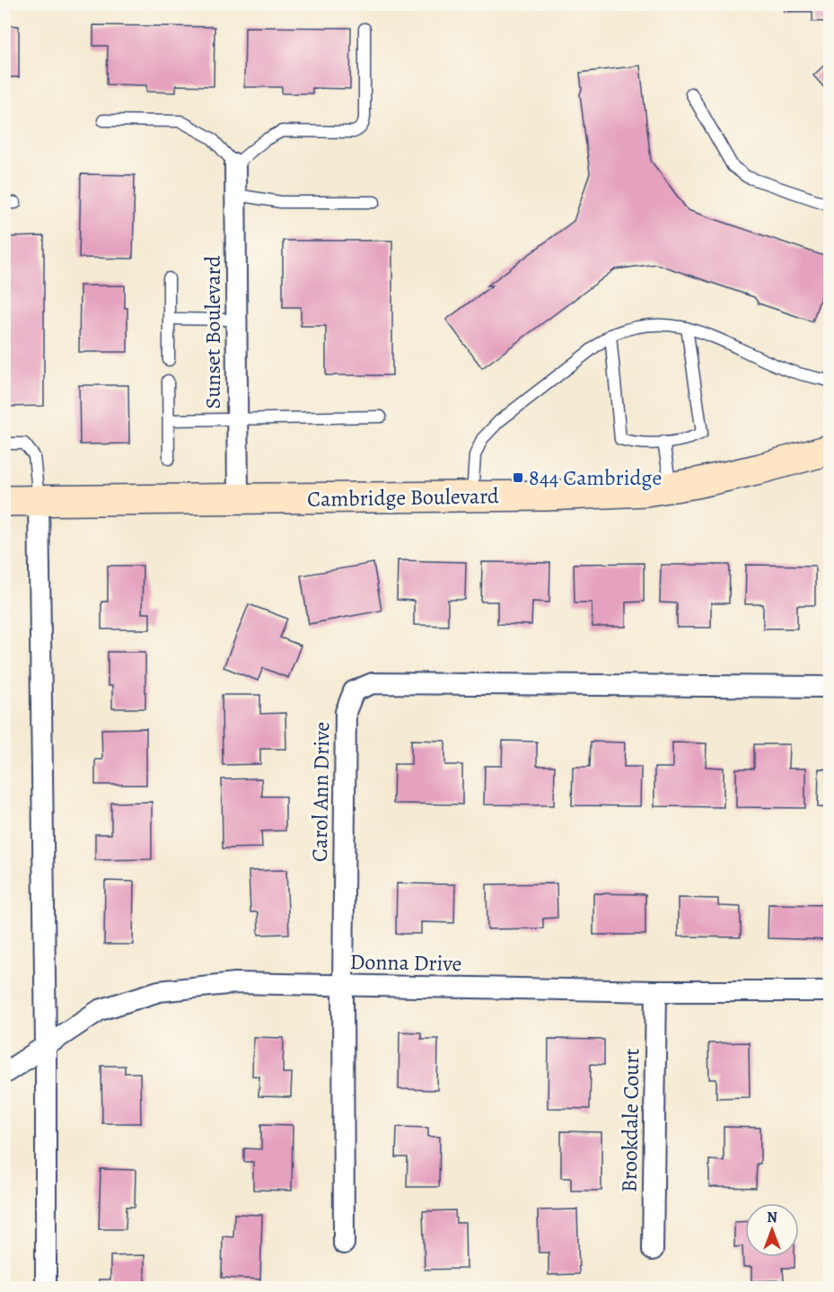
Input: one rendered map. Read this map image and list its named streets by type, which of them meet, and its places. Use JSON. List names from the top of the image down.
{
  "streets": {
    "street": [
      "Sunset Boulevard",
      "Cambridge Boulevard",
      "Carol Ann Drive",
      "Donna Drive",
      "Brookdale Court"
    ]
  },
  "crossings": [
    ["Sunset Boulevard", "Cambridge Boulevard"],
    ["Carol Ann Drive", "Donna Drive"],
    ["Donna Drive", "Brookdale Court"]
  ],
  "places": {
    "transit": ["844 Cambridge"]
  },
  "north": "top"
}
